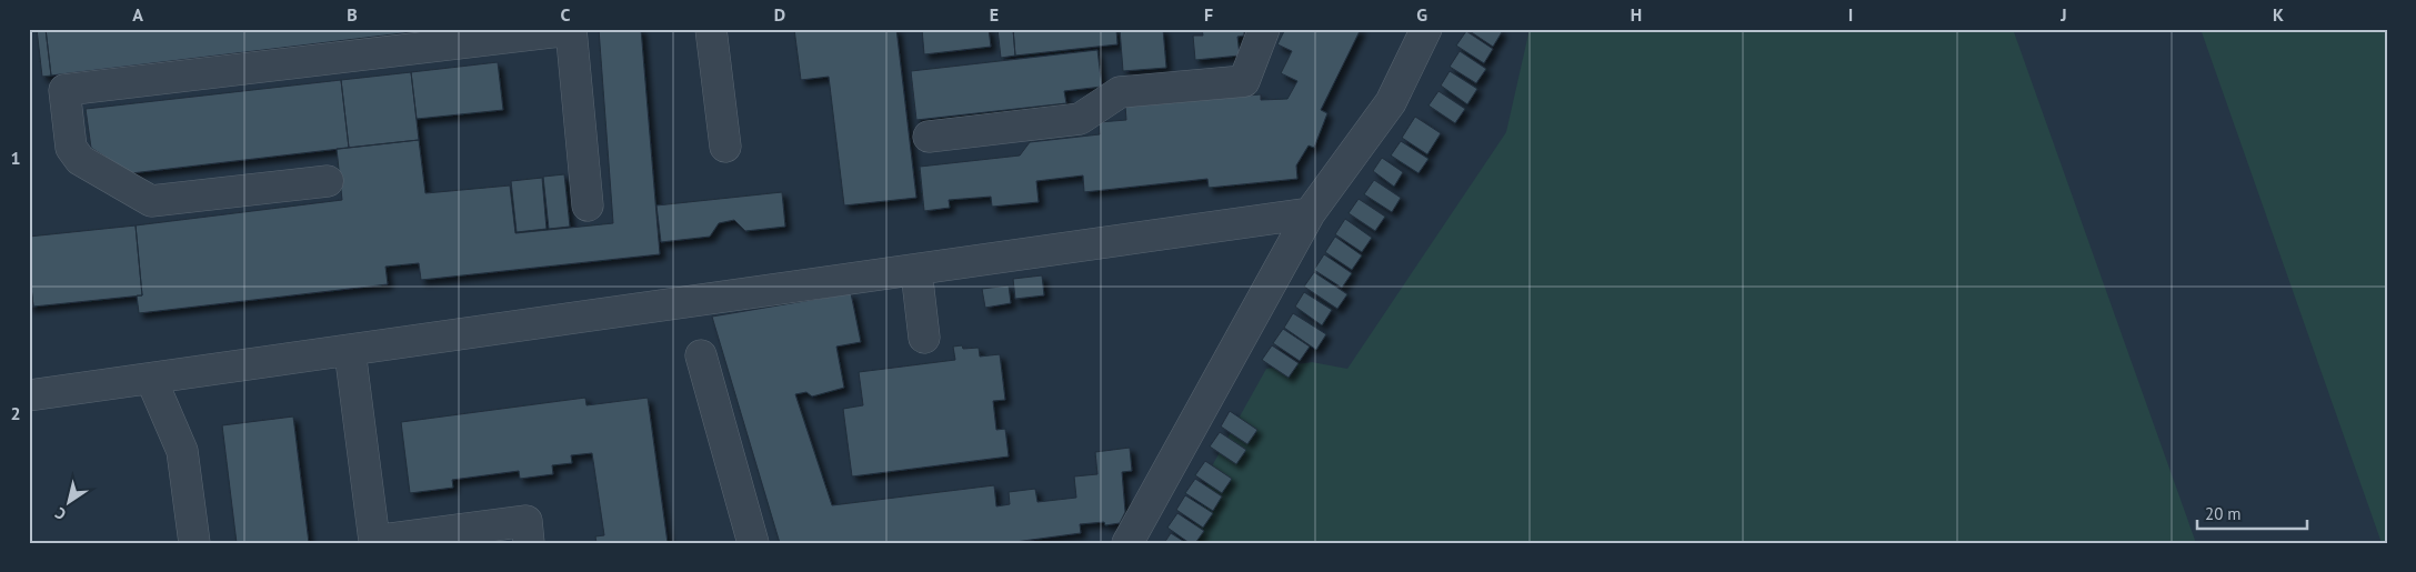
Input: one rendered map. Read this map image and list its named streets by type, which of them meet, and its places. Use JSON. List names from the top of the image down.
{
  "scale_bar": "20 m",
  "north": "bottom left",
  "grid": {
    "columns": [
      "A",
      "B",
      "C",
      "D",
      "E",
      "F",
      "G",
      "H",
      "I",
      "J",
      "K"
    ],
    "rows": ["1", "2"]
  }
}
